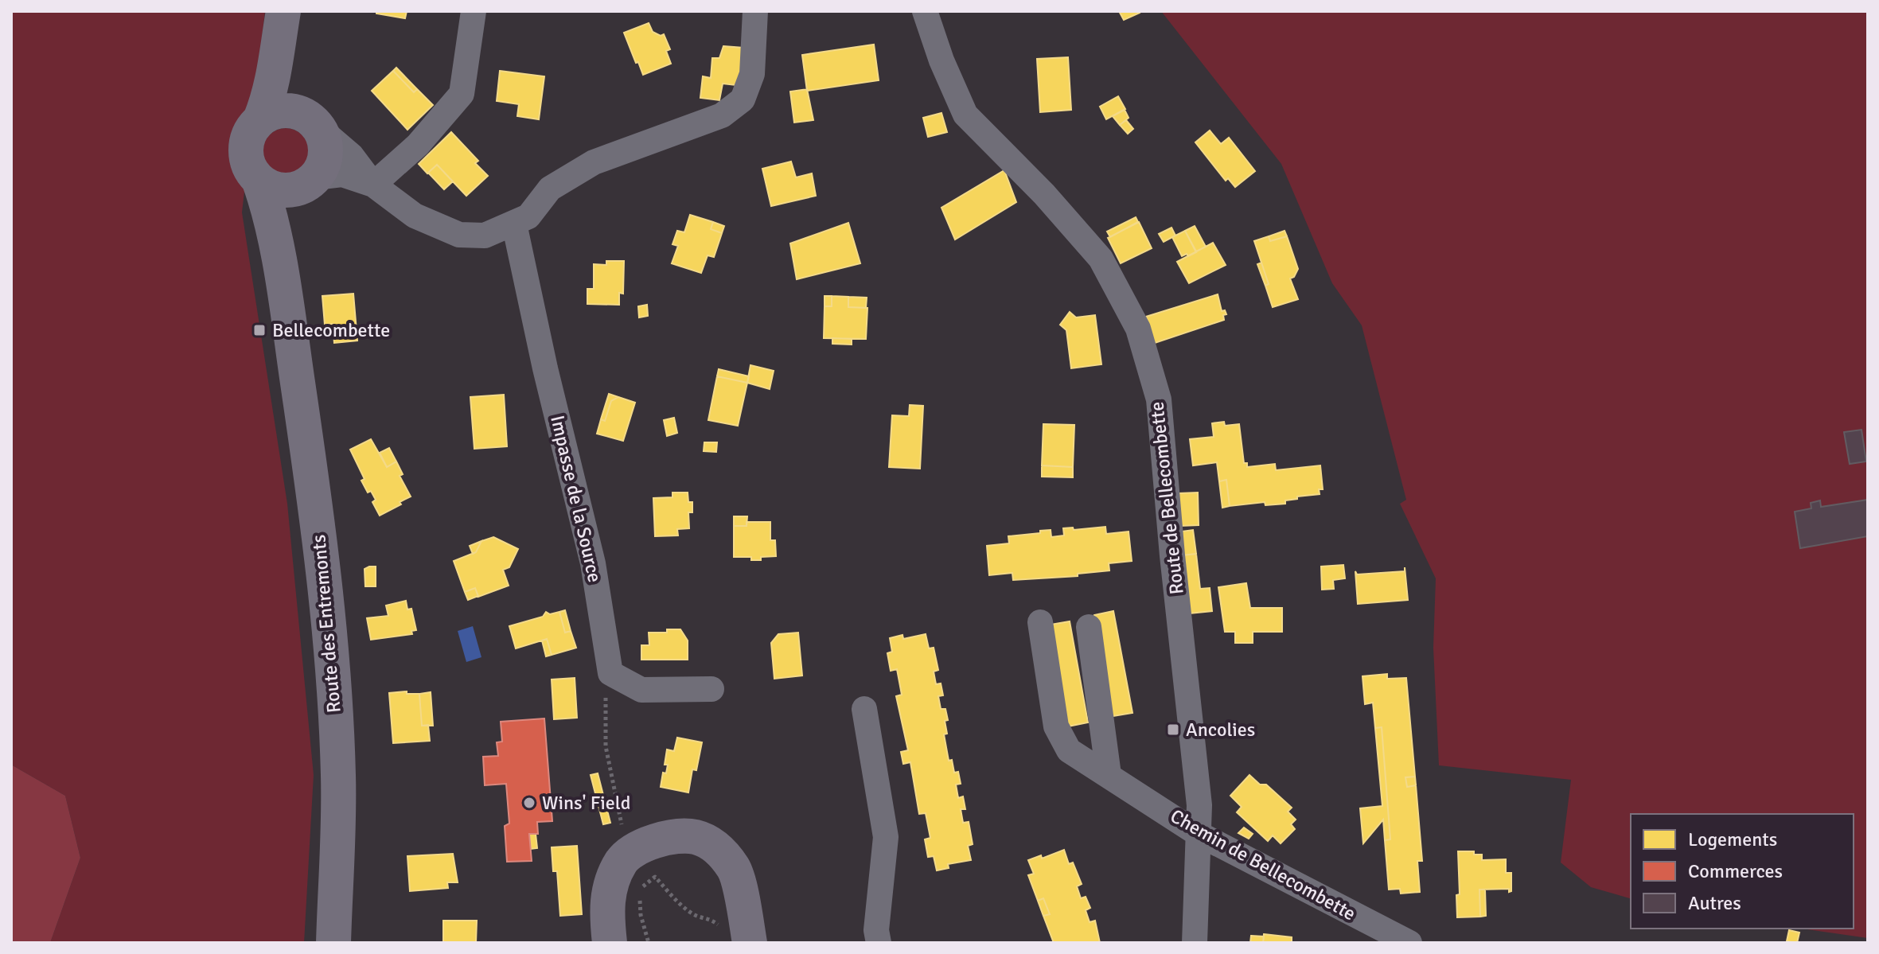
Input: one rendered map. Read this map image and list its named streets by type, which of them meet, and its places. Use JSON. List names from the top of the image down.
{
  "streets": {
    "main road": ["Route des Entremonts"],
    "street": ["Route de Bellecombette", "Impasse de la Source", "Chemin de Bellecombette"]
  },
  "crossings": [
    ["Route de Bellecombette", "Chemin de Bellecombette"]
  ],
  "places": {
    "transit": ["Bellecombette", "Ancolies"],
    "other": ["Wins' Field"]
  },
  "legend": ["Logements", "Commerces", "Autres"]
}
